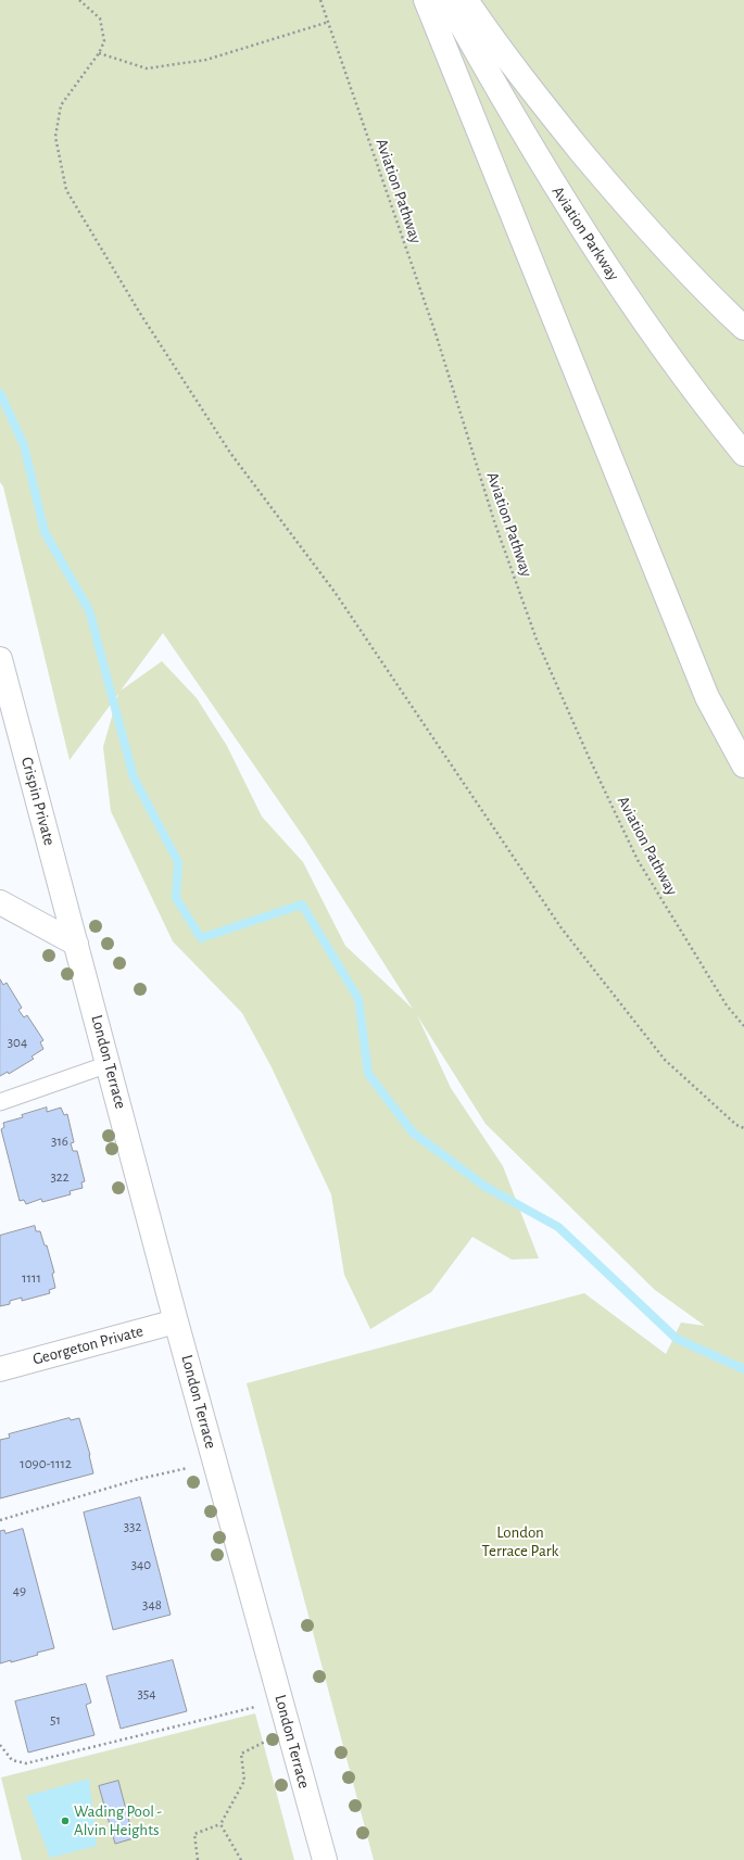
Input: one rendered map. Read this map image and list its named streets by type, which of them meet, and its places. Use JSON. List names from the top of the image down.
{
  "streets": {
    "main road": [
      "Aviation Parkway",
      "Crispin Private",
      "London Terrace",
      "Georgeton Private"
    ],
    "path": ["Aviation Pathway"]
  },
  "crossings": [
    ["Crispin Private", "London Terrace"],
    ["London Terrace", "Georgeton Private"]
  ],
  "parks": ["London Terrace Park"],
  "places": ["Wading Pool - Alvin Heights"],
  "house_numbers": [
    "304",
    "316",
    "322",
    "1111",
    "1090-1112",
    "332",
    "340",
    "49",
    "348",
    "354",
    "51"
  ]
}
